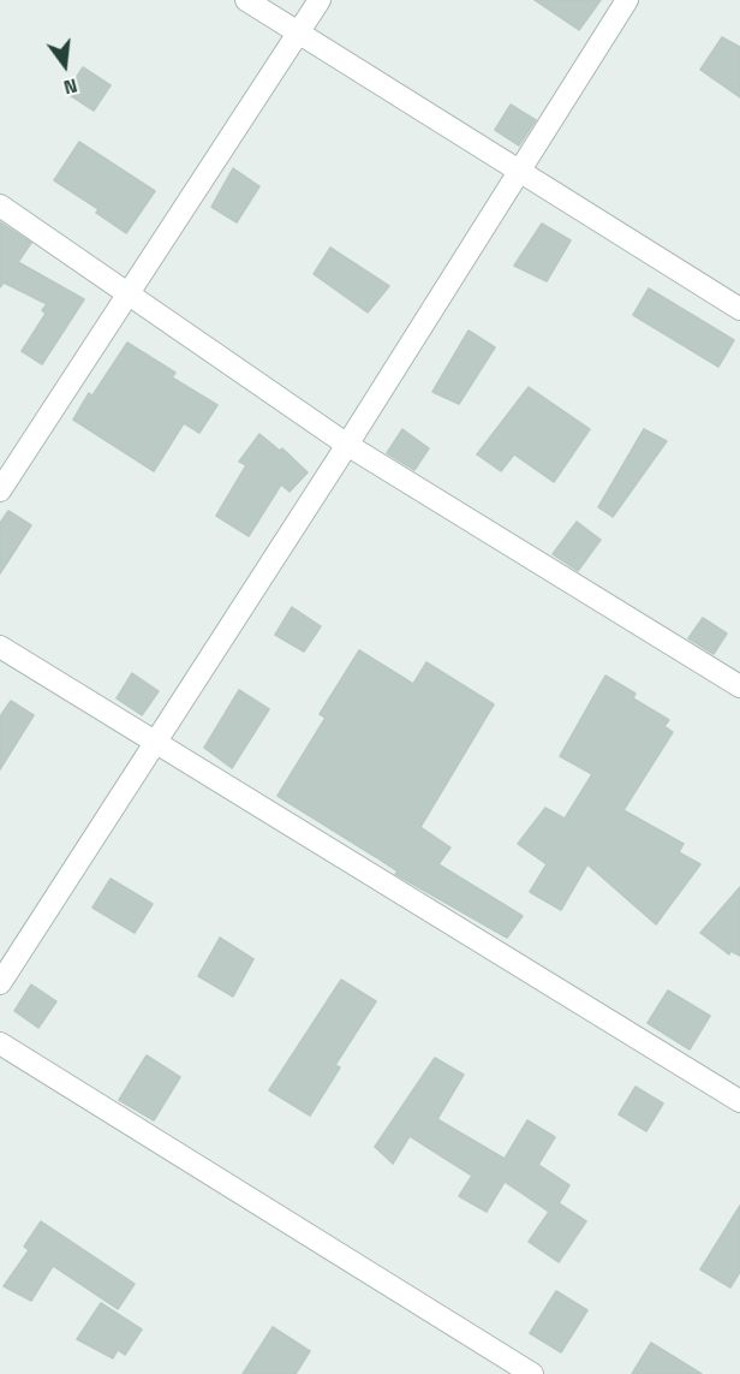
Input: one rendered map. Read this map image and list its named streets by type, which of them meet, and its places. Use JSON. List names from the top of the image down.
{
  "north": "bottom"
}
